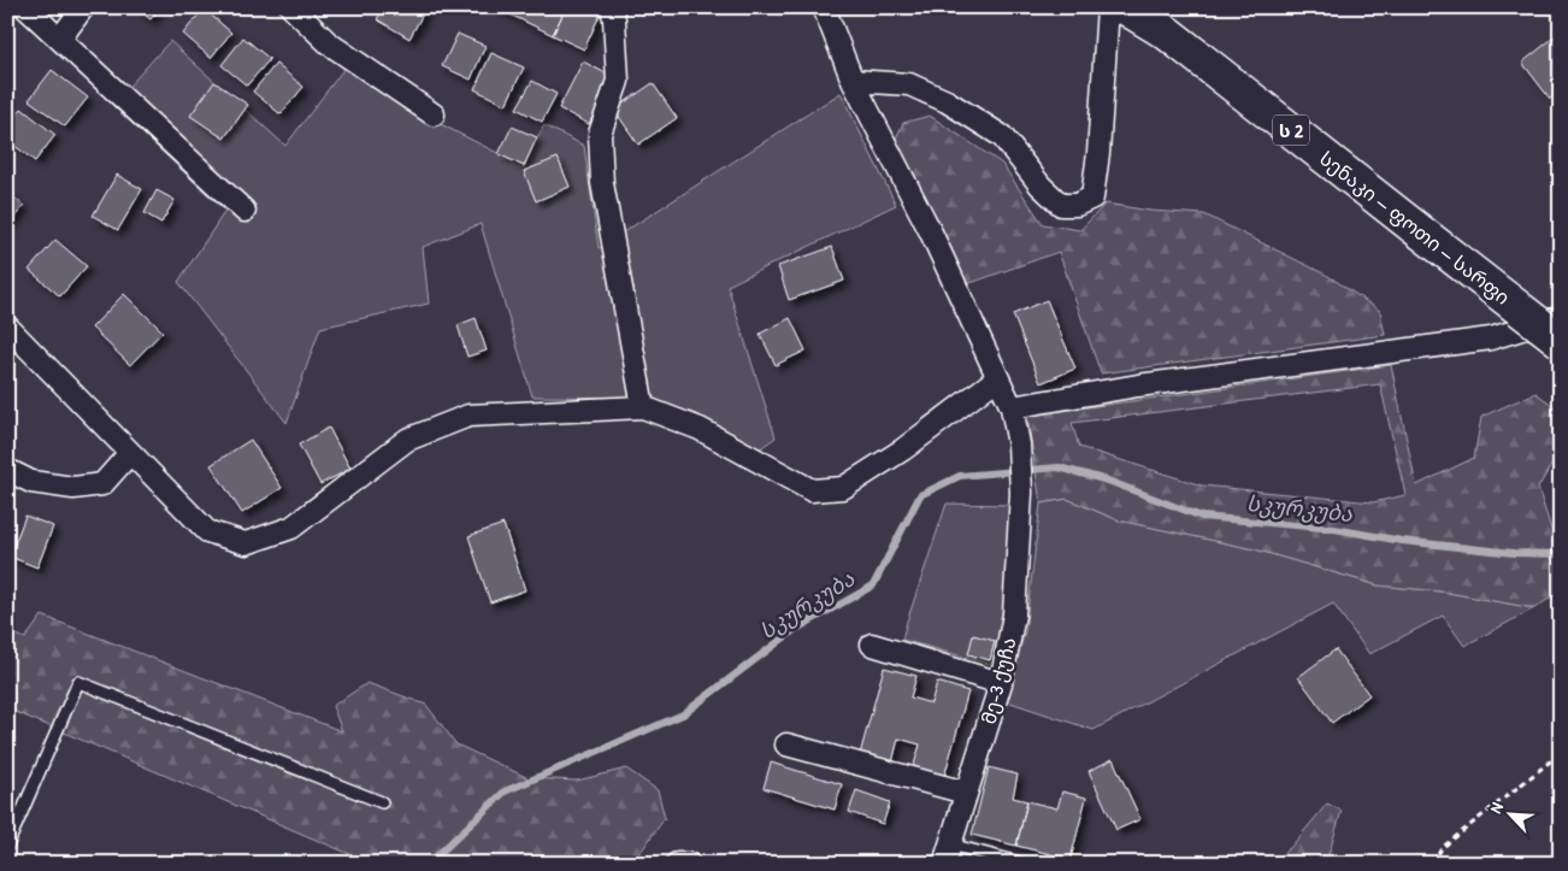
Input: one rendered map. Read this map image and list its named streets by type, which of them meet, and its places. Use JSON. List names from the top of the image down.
{
  "streets": {
    "highway": ["ს 2", "სენაკი — ფოთი — სარფი"],
    "street": ["მე-3 ქუჩა"]
  },
  "water": ["სკურკუბა"],
  "north": "top left"
}
